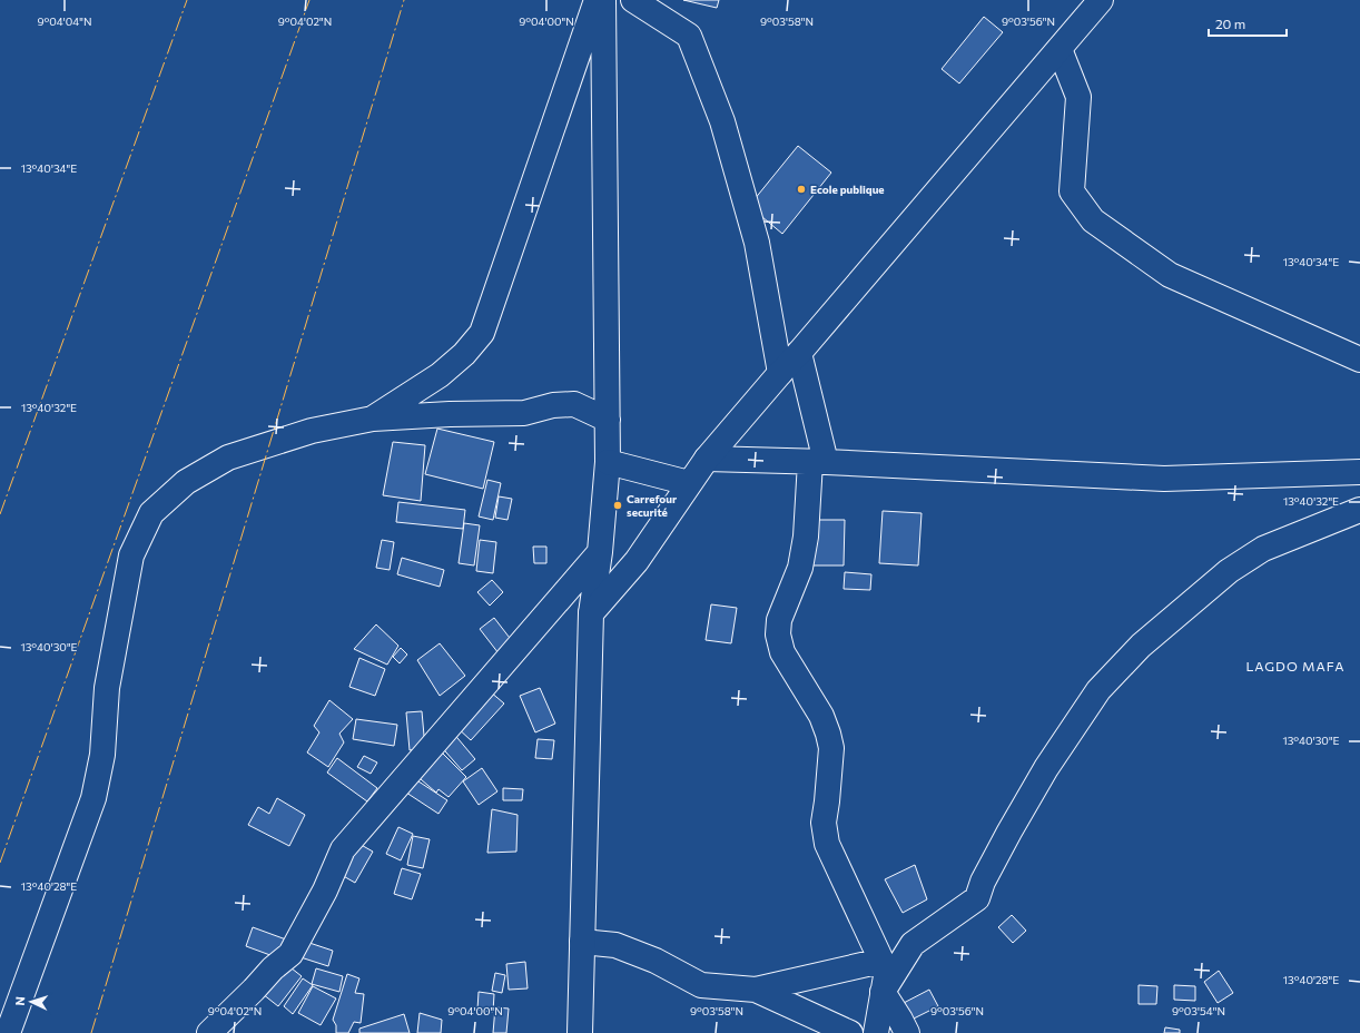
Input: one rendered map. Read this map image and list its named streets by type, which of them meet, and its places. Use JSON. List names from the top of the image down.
{
  "districts": ["LAGDO MAFA"],
  "places": ["Ecole publique", "Carrefour securité"],
  "scale_bar": "20 m",
  "north": "left",
  "coordinates": [
    "9°04'04\"N",
    "9°04'02\"N",
    "9°04'00\"N",
    "9°03'58\"N",
    "9°03'56\"N",
    "13°40'34\"E",
    "13°40'32\"E",
    "13°40'30\"E",
    "13°40'28\"E",
    "9°03'54\"N"
  ]
}
